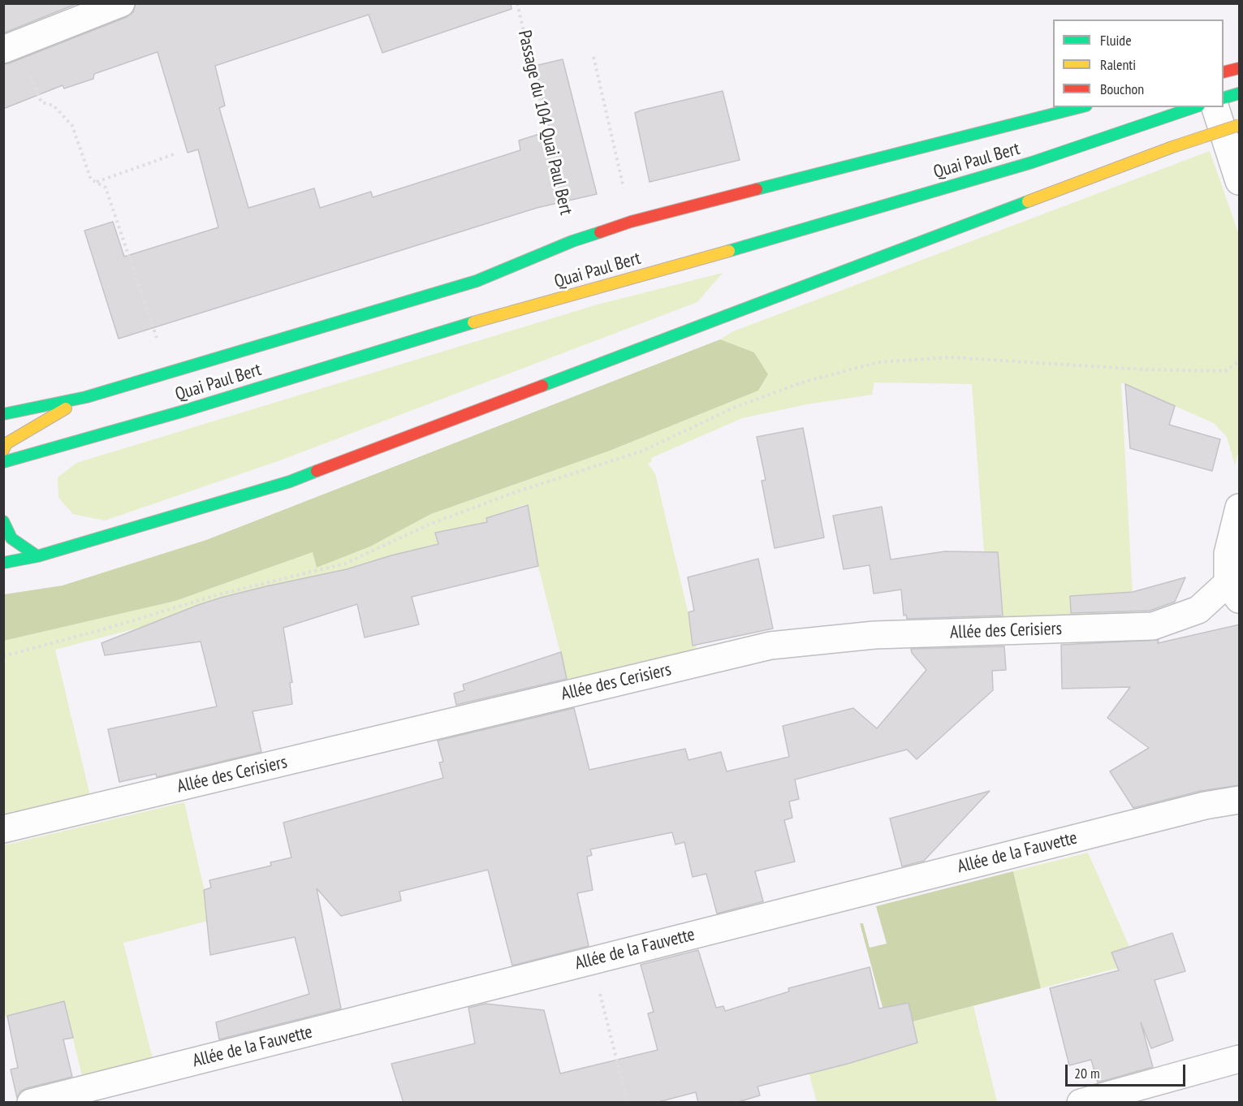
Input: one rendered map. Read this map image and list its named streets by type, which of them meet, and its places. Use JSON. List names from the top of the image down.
{
  "streets": {
    "main road": ["Quai Paul Bert"],
    "street": ["Allée des Cerisiers", "Allée de la Fauvette"],
    "path": ["Passage du 104 Quai Paul Bert"]
  },
  "crossings": [
    ["Passage du 104 Quai Paul Bert", "Quai Paul Bert"]
  ],
  "legend": ["Fluide", "Ralenti", "Bouchon"],
  "scale_bar": "20 m"
}
